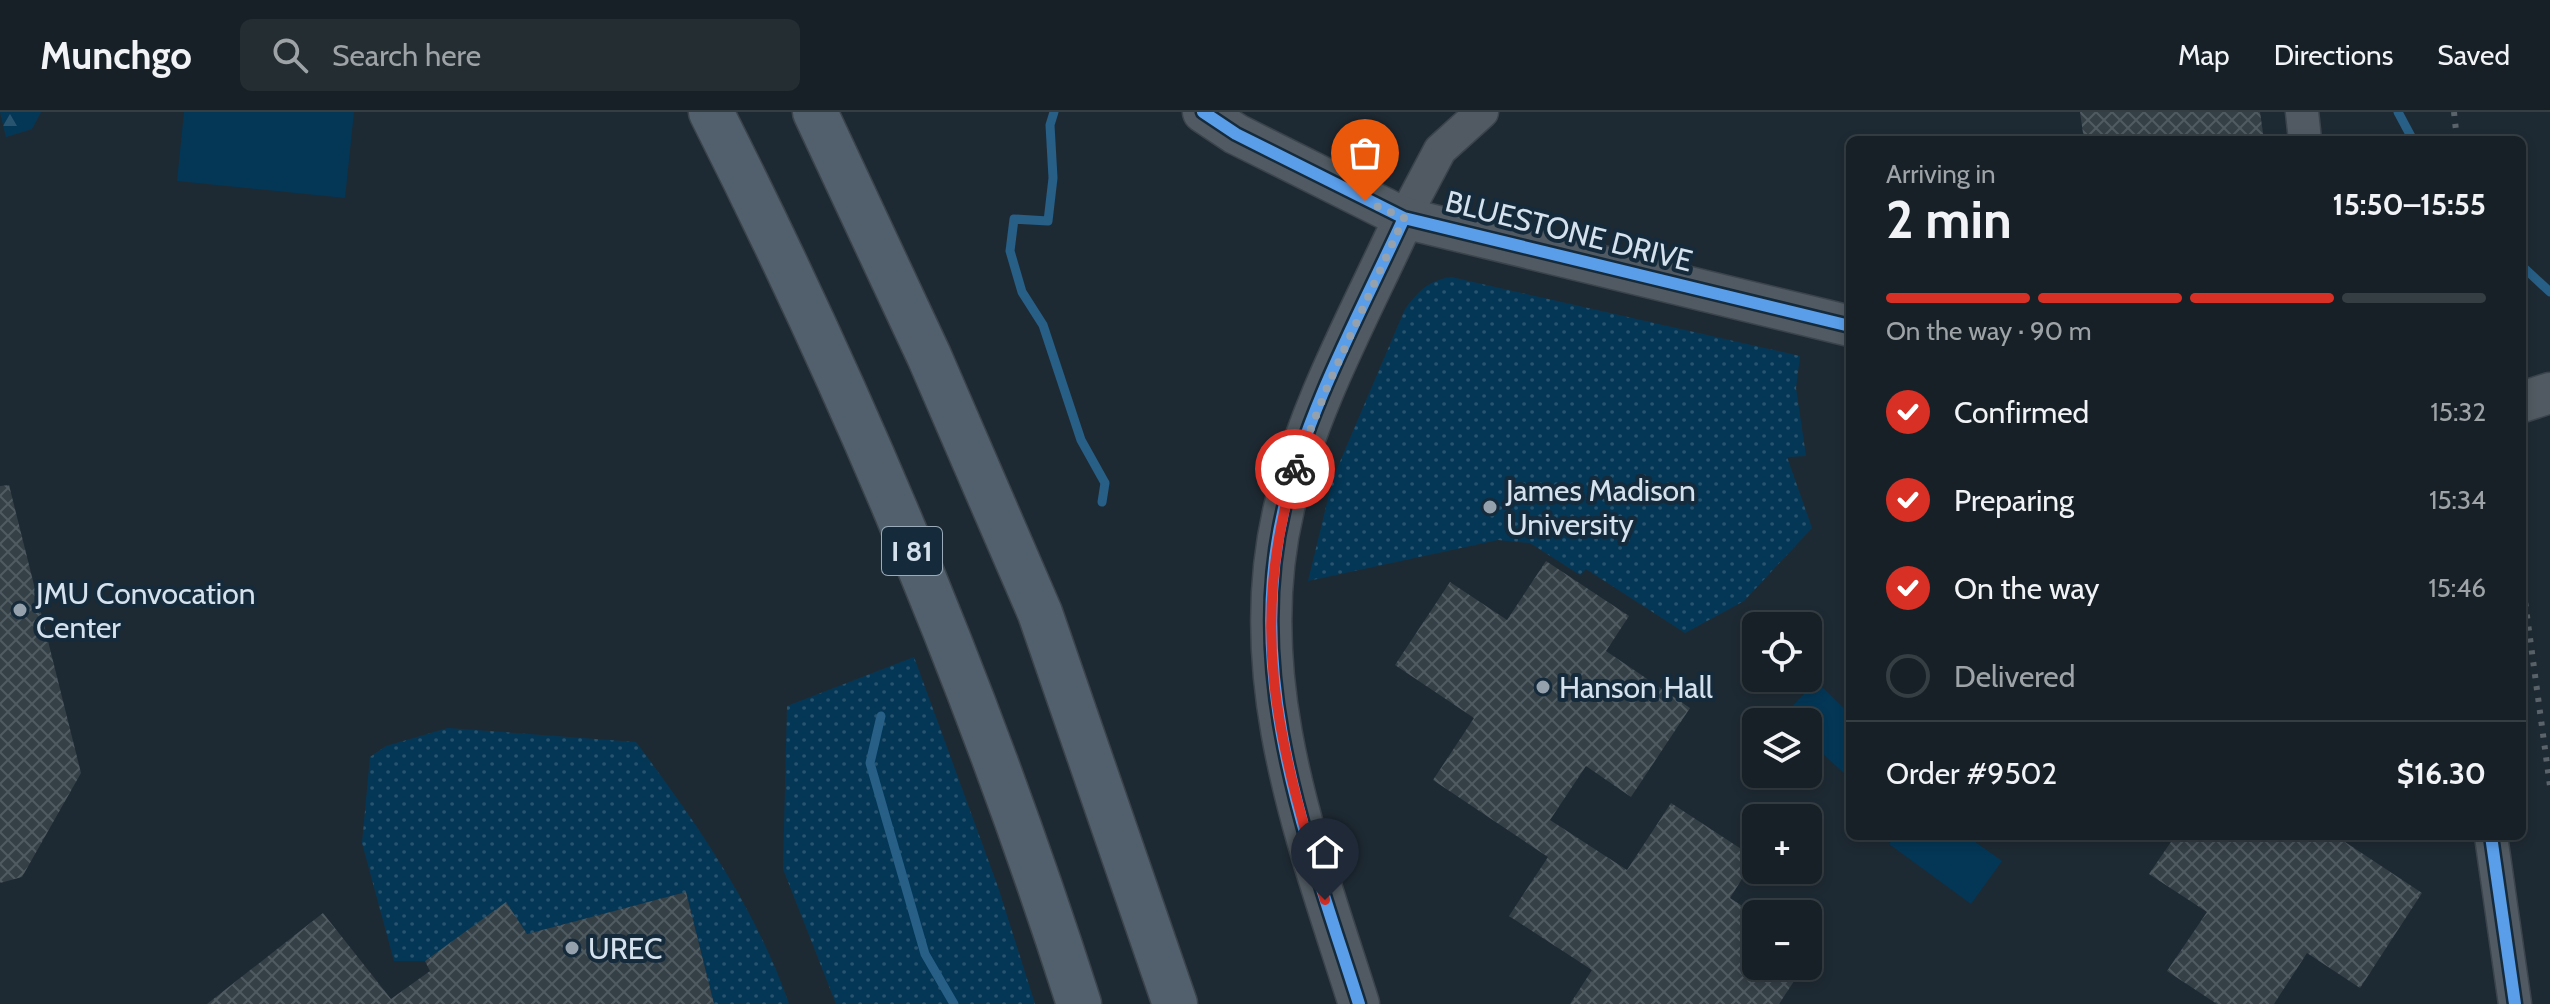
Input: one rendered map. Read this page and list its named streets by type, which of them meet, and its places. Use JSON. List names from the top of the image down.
{
  "streets": {
    "highway": ["I 81"],
    "street": ["BLUESTONE DRIVE"]
  },
  "places": [
    "James Madison University",
    "JMU Convocation Center",
    "Hanson Hall",
    "UREC"
  ],
  "page": {
    "header": "Munchgo",
    "search": "Search here",
    "nav": ["Map", "Directions", "Saved"],
    "heading": ["2 min", "Arriving in", "15:50–15:55"],
    "panel": ["Order #9502", "$16.30"],
    "bar": "On the way · 90 m",
    "list": [
      ["Confirmed", "15:32"],
      ["Preparing", "15:34"],
      ["On the way", "15:46"],
      "Delivered"
    ],
    "map_buttons": ["+", "−"]
  }
}
